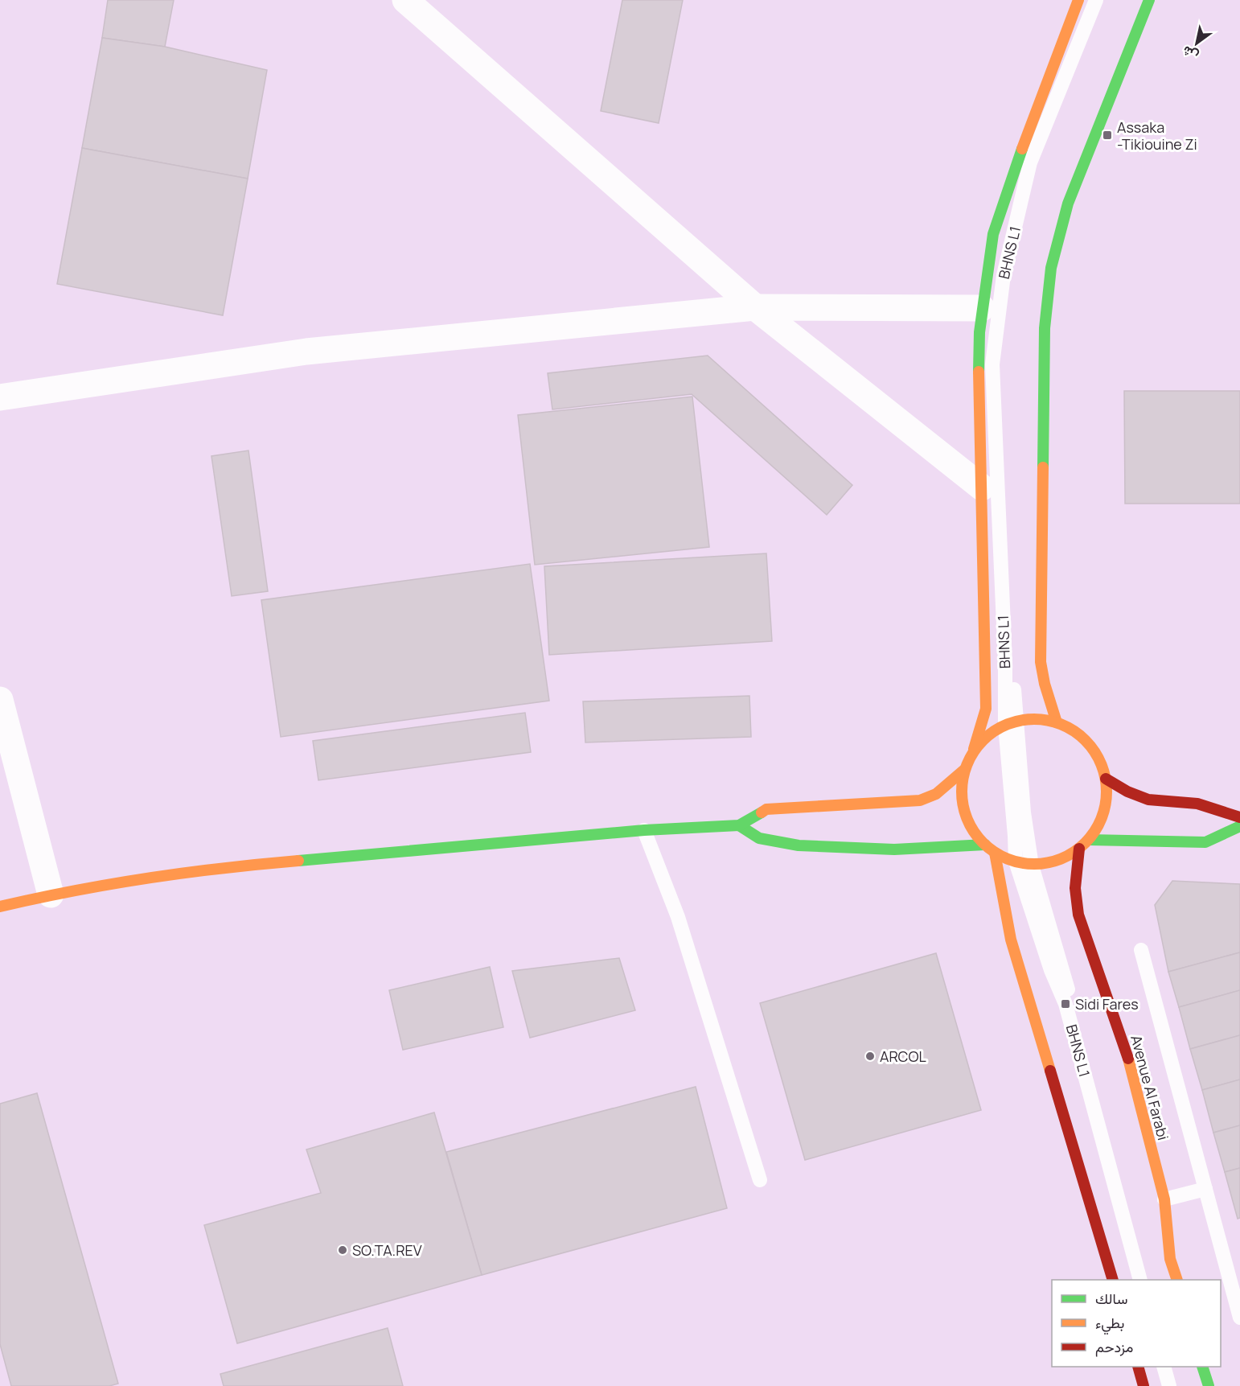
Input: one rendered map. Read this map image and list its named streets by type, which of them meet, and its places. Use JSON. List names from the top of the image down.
{
  "streets": {
    "street": ["Avenue Al Farabi"],
    "lane": ["BHNS L1"]
  },
  "places": {
    "transit": ["Assaka -Tikiouine Zi", "Sidi Fares"],
    "other": ["ARCOL", "SO.TA.REV"]
  },
  "legend": ["سالك", "بطيء", "مزدحم"],
  "north": "bottom left"
}
